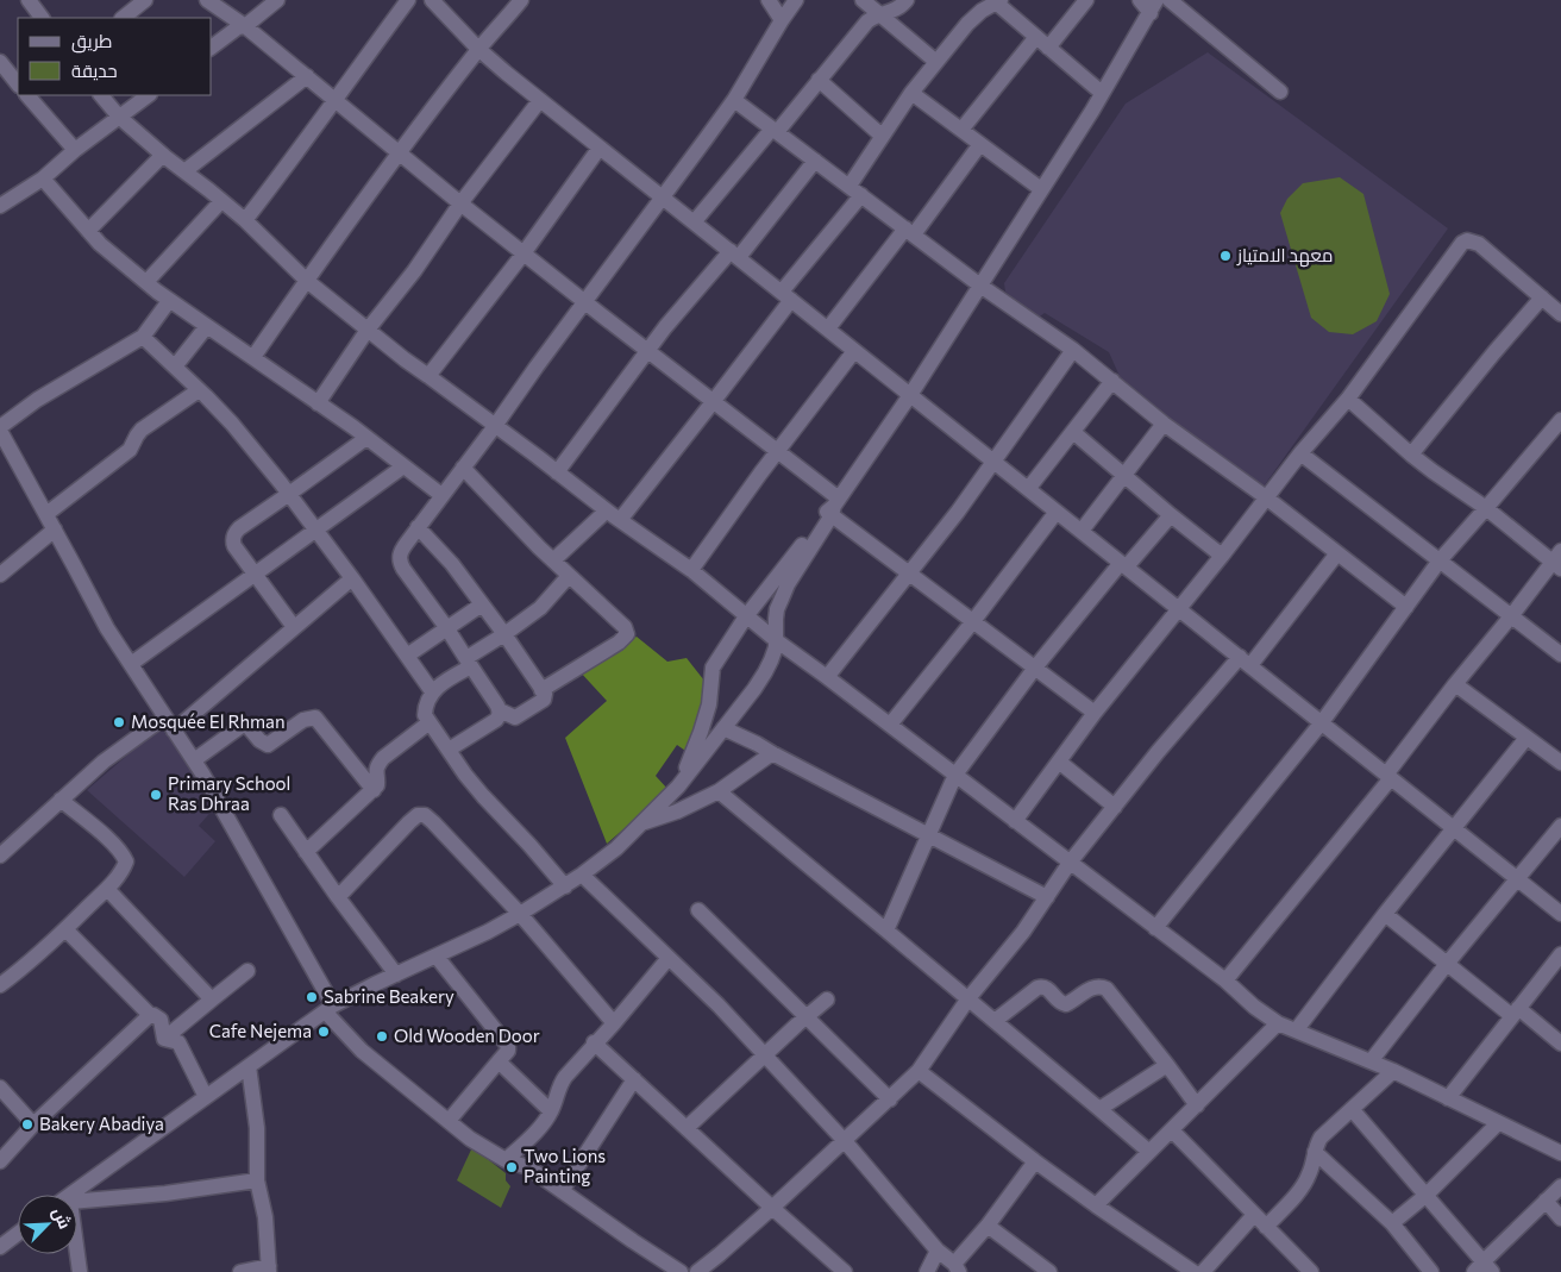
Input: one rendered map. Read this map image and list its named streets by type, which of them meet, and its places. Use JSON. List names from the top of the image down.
{
  "places": [
    "معهد الامتياز",
    "Mosquée El Rhman",
    "Primary School Ras Dhraa",
    "Sabrine Beakery",
    "Cafe Nejema",
    "Old Wooden Door",
    "Bakery Abadiya",
    "Two Lions Painting"
  ],
  "legend": ["طريق", "حديقة"],
  "north": "top right"
}
